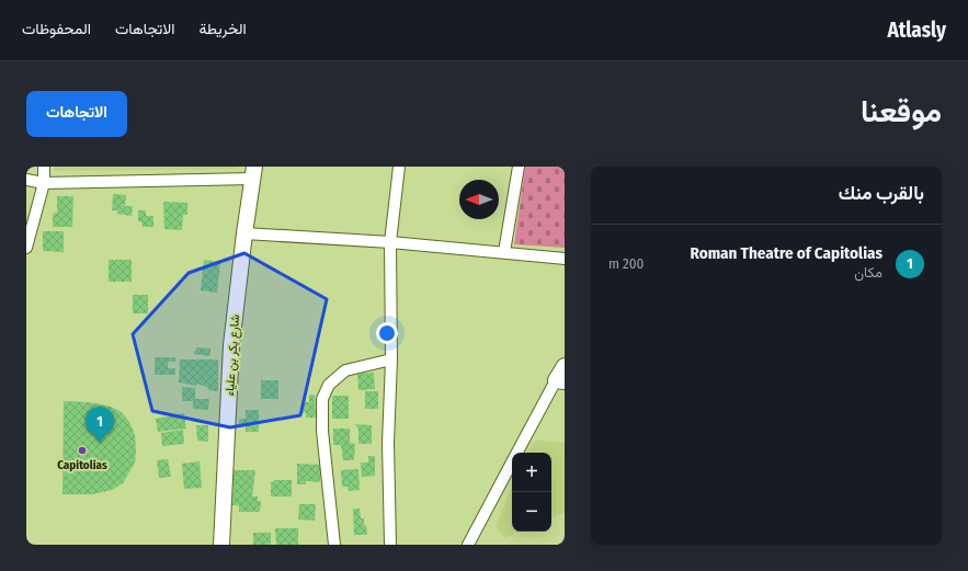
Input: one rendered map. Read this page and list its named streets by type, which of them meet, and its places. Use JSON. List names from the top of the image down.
{
  "streets": {
    "street": ["شارع بكر بن علياء"]
  },
  "places": ["Capitolias"],
  "north": "left",
  "page": {
    "header": "Atlasly",
    "nav": ["الخريطة", "الاتجاهات", "المحفوظات"],
    "title": "موقعنا",
    "buttons": "الاتجاهات",
    "heading": "بالقرب منك",
    "list": [
      {
        "mark": "1",
        "name": "Roman Theatre of Capitolias",
        "note": "مكان",
        "value": "200 m"
      }
    ],
    "pins": "1",
    "map_buttons": ["+", "−"]
  }
}
